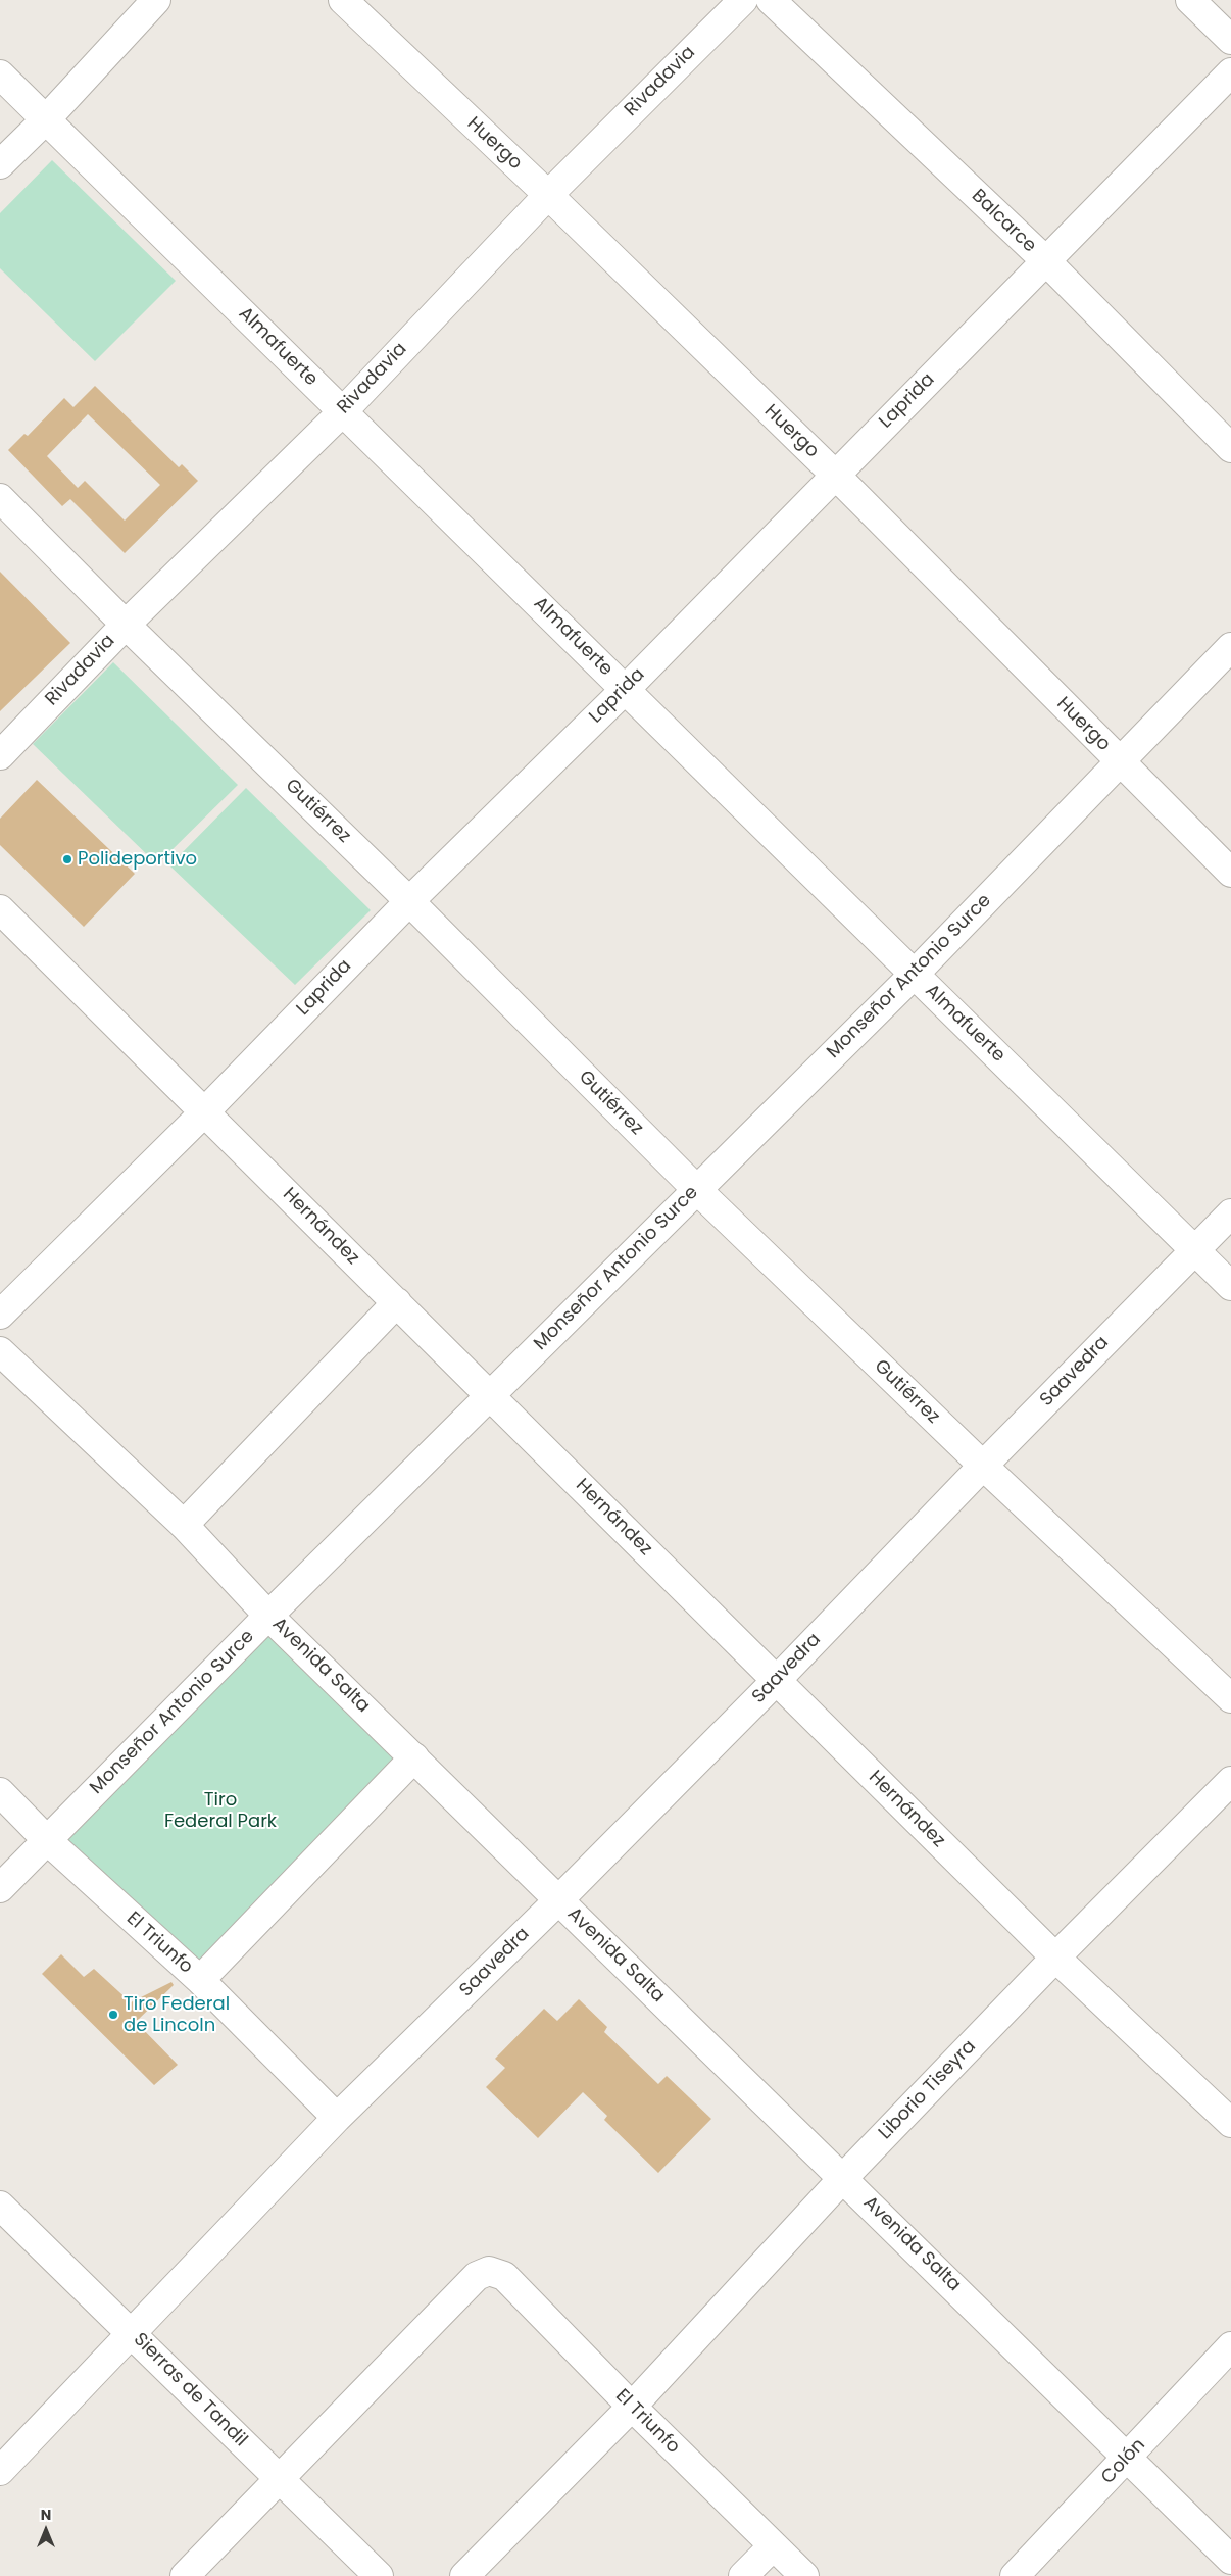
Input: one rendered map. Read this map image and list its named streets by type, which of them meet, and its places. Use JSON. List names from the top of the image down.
{
  "streets": {
    "street": [
      "Rivadavia",
      "Huergo",
      "Balcarce",
      "Almafuerte",
      "Laprida",
      "Gutiérrez",
      "Monseñor Antonio Surce",
      "Hernández",
      "Saavedra",
      "Avenida Salta",
      "El Triunfo",
      "Liborio Tiseyra",
      "Sierras de Tandil",
      "Colón"
    ]
  },
  "crossings": [
    ["Rivadavia", "Huergo"],
    ["Rivadavia", "Almafuerte"],
    ["Rivadavia", "Gutiérrez"],
    ["Huergo", "Laprida"],
    ["Huergo", "Monseñor Antonio Surce"],
    ["Balcarce", "Laprida"],
    ["Almafuerte", "Laprida"],
    ["Almafuerte", "Monseñor Antonio Surce"],
    ["Almafuerte", "Saavedra"],
    ["Laprida", "Gutiérrez"],
    ["Laprida", "Hernández"],
    ["Gutiérrez", "Monseñor Antonio Surce"],
    ["Gutiérrez", "Saavedra"],
    ["Monseñor Antonio Surce", "Hernández"],
    ["Monseñor Antonio Surce", "Avenida Salta"],
    ["Monseñor Antonio Surce", "El Triunfo"],
    ["Hernández", "Saavedra"],
    ["Hernández", "Liborio Tiseyra"],
    ["Saavedra", "Avenida Salta"],
    ["Saavedra", "El Triunfo"],
    ["Saavedra", "Sierras de Tandil"],
    ["Avenida Salta", "Liborio Tiseyra"],
    ["Avenida Salta", "Colón"],
    ["El Triunfo", "Liborio Tiseyra"],
    ["El Triunfo", "Sierras de Tandil"]
  ],
  "parks": ["Tiro Federal Park"],
  "places": ["Polideportivo", "Tiro Federal de Lincoln"],
  "north": "top"
}
